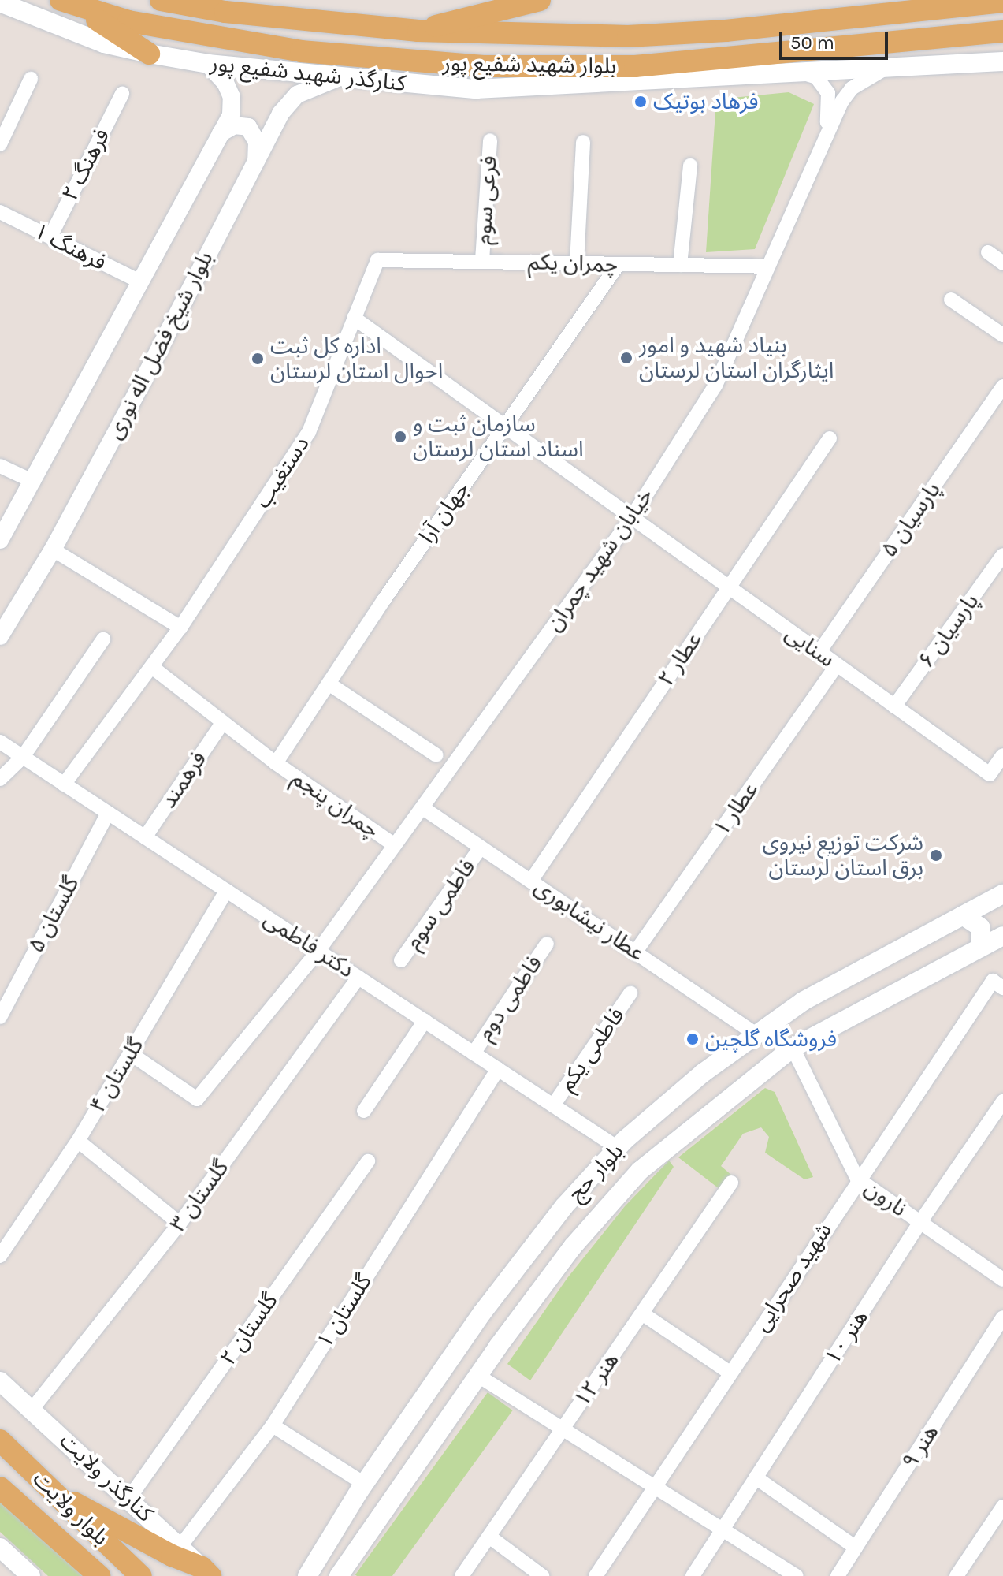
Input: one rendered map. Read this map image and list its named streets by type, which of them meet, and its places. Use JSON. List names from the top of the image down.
{
  "streets": {
    "main road": [
      "بلوار شهید شفیع پور",
      "کنارگذر شهید شفیع پور",
      "بلوار حج",
      "کنارگذر ولایت",
      "بلوار ولایت"
    ],
    "street": [
      "فرهنگ ۲",
      "فرعی سوم",
      "فرهنگ ۱",
      "چمران یکم",
      "بلوار شیخ فضل اله نوری",
      "دستغیب",
      "جهان آرا",
      "پارسیان ۵",
      "خیابان شهید چمران",
      "پارسیان ۶",
      "سنایی",
      "عطار ۲",
      "فرهمند",
      "چمران پنجم",
      "عطار ۱",
      "فاطمی سوم",
      "گلستان ۵",
      "عطار نیشابوری",
      "دکتر فاطمی",
      "فاطمی دوم",
      "فاطمی یکم",
      "گلستان ۴",
      "گلستان ۳",
      "نارون",
      "شهید صحرایی",
      "گلستان ۱",
      "گلستان ۲",
      "هنر ۱۰",
      "هنر ۱۲",
      "هنر ۹"
    ]
  },
  "crossings": [
    ["کنارگذر شهید شفیع پور", "بلوار شیخ فضل اله نوری"],
    ["فرهنگ ۲", "فرهنگ ۱"],
    ["فرعی سوم", "چمران یکم"],
    ["فرهنگ ۱", "بلوار شیخ فضل اله نوری"],
    ["چمران یکم", "دستغیب"],
    ["چمران یکم", "جهان آرا"],
    ["چمران یکم", "خیابان شهید چمران"],
    ["دستغیب", "سنایی"],
    ["دستغیب", "چمران پنجم"],
    ["دستغیب", "دکتر فاطمی"],
    ["جهان آرا", "سنایی"],
    ["جهان آرا", "چمران پنجم"],
    ["پارسیان ۵", "سنایی"],
    ["خیابان شهید چمران", "سنایی"],
    ["خیابان شهید چمران", "چمران پنجم"],
    ["خیابان شهید چمران", "عطار نیشابوری"],
    ["خیابان شهید چمران", "دکتر فاطمی"],
    ["خیابان شهید چمران", "گلستان ۴"],
    ["پارسیان ۶", "سنایی"],
    ["سنایی", "عطار ۲"],
    ["سنایی", "عطار ۱"],
    ["عطار ۲", "عطار نیشابوری"],
    ["فرهمند", "چمران پنجم"],
    ["فرهمند", "دکتر فاطمی"],
    ["عطار ۱", "عطار نیشابوری"],
    ["فاطمی سوم", "عطار نیشابوری"],
    ["گلستان ۵", "دکتر فاطمی"],
    ["عطار نیشابوری", "بلوار حج"],
    ["دکتر فاطمی", "فاطمی دوم"],
    ["دکتر فاطمی", "فاطمی یکم"],
    ["دکتر فاطمی", "گلستان ۴"],
    ["دکتر فاطمی", "بلوار حج"],
    ["دکتر فاطمی", "گلستان ۳"],
    ["دکتر فاطمی", "گلستان ۱"],
    ["بلوار حج", "نارون"],
    ["گلستان ۳", "کنارگذر ولایت"],
    ["نارون", "شهید صحرایی"],
    ["نارون", "هنر ۱۰"],
    ["گلستان ۱", "کنارگذر ولایت"],
    ["گلستان ۲", "کنارگذر ولایت"]
  ],
  "places": [
    "فرهاد بوتیک",
    "بنیاد شهید و امور ایثارگران استان لرستان",
    "اداره کل ثبت احوال استان لرستان",
    "سازمان ثبت و اسناد استان لرستان",
    "شرکت توزیع نیروی برق استان لرستان",
    "فروشگاه گلچین"
  ],
  "scale_bar": "50 m"
}
